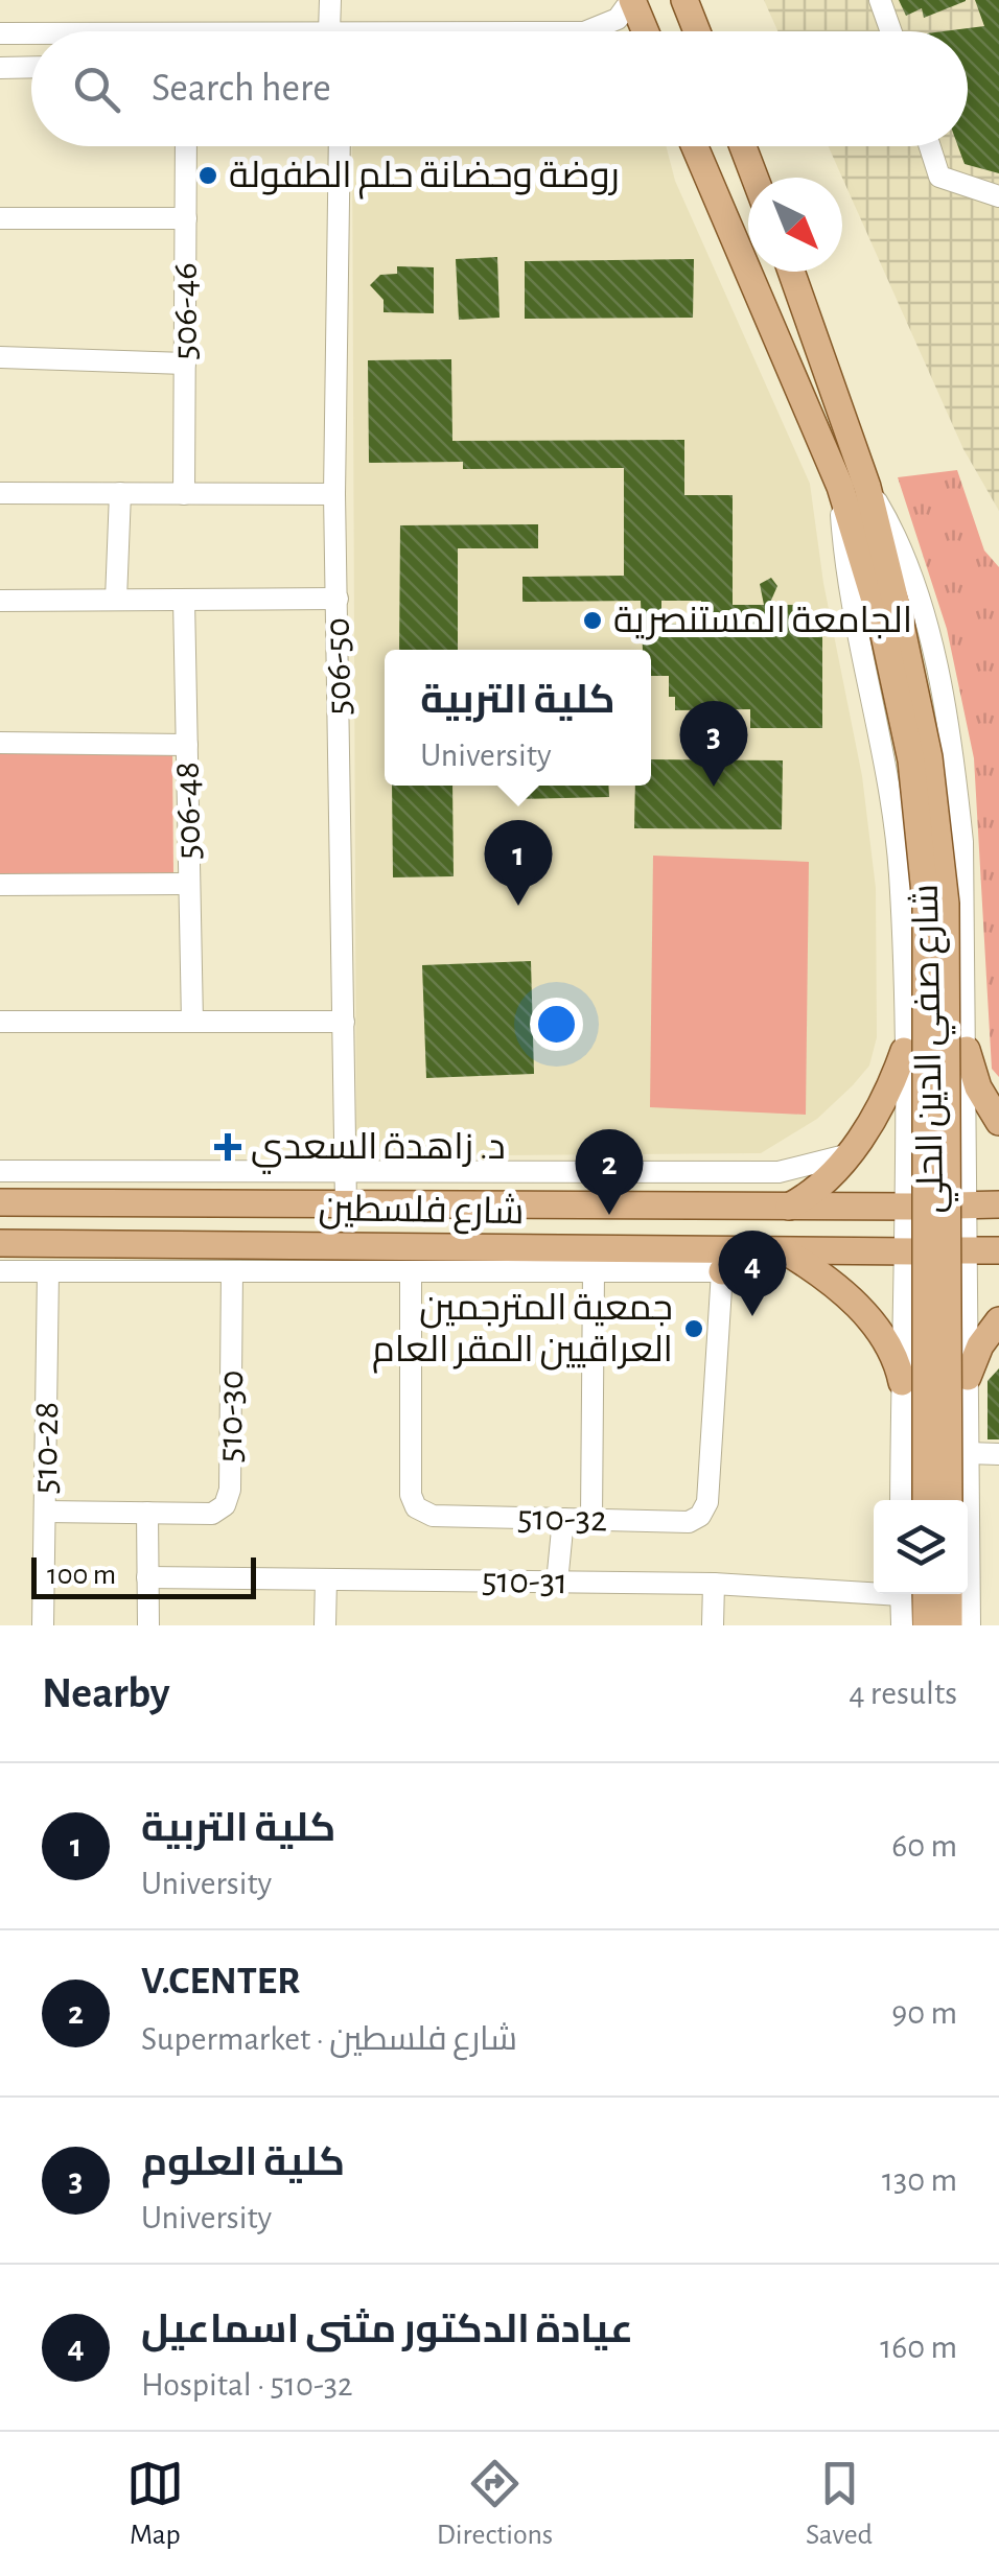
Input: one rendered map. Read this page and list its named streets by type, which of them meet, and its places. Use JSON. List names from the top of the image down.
{
  "streets": {
    "main road": ["شارع صفي الدين الحلي", "شارع فلسطين"],
    "street": [
      "506-46",
      "506-50",
      "506-48",
      "510-30",
      "510-28",
      "510-32",
      "510-31"
    ]
  },
  "crossings": [
    ["506-50", "شارع فلسطين"],
    ["شارع صفي الدين الحلي", "شارع فلسطين"],
    ["510-30", "510-28"]
  ],
  "places": {
    "other": ["روضة وحضانة حلم الطفولة", "الجامعة المستنصرية", "جمعية المترجمين العراقيين المقر العام"],
    "health": ["د. زاهدة السعدي"]
  },
  "scale_bar": "100 m",
  "north": "bottom right",
  "page": {
    "search": "Search here",
    "popup": ["كلية التربية", "University"],
    "pins": [
      "3",
      "1",
      "2",
      "4"
    ],
    "scale": "100 m",
    "heading": ["Nearby", "4 results"],
    "list": [
      {
        "mark": "1",
        "name": "كلية التربية",
        "note": "University",
        "value": "60 m"
      },
      {
        "mark": "2",
        "name": "V.CENTER",
        "note": "Supermarket · شارع فلسطين",
        "value": "90 m"
      },
      {
        "mark": "3",
        "name": "كلية العلوم",
        "note": "University",
        "value": "130 m"
      },
      {
        "mark": "4",
        "name": "عيادة الدكتور مثنى اسماعيل",
        "note": "Hospital · 510-32",
        "value": "160 m"
      }
    ],
    "nav": ["Map", "Directions", "Saved"]
  }
}
